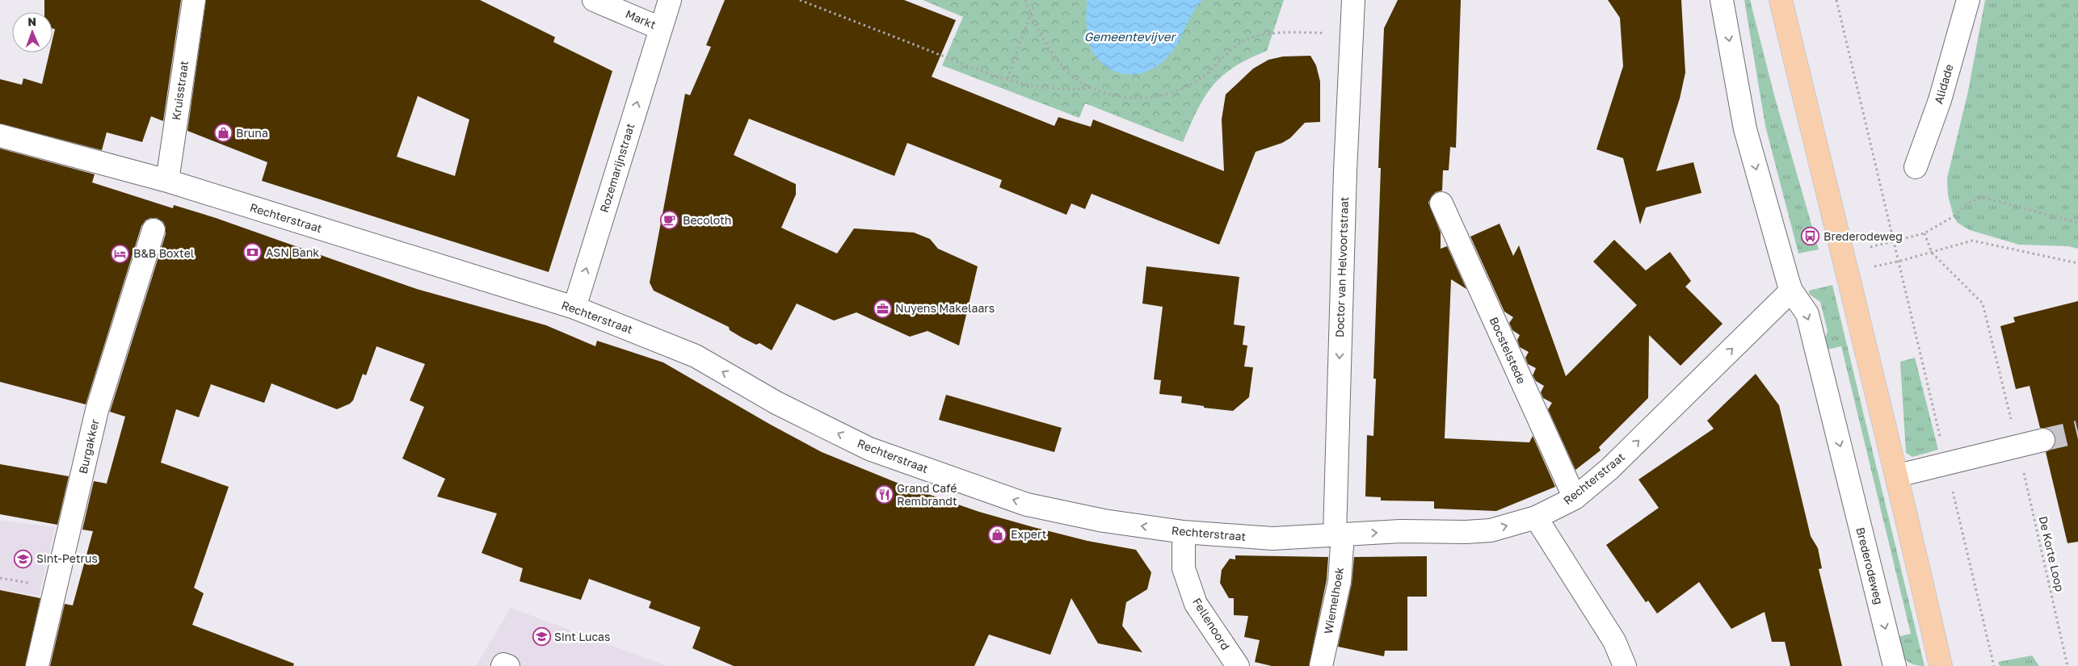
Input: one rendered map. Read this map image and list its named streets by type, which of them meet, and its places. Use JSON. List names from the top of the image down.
{
  "streets": {
    "street": [
      "Markt",
      "Alidade",
      "Kruisstraat",
      "Rozemarijnstraat",
      "Rechterstraat",
      "Doctor van Helvoortstraat",
      "Bocstelstede",
      "Burgakker",
      "Brederodeweg",
      "Wiemelhoek",
      "Fellenoord"
    ],
    "path": ["De Korte Loop"]
  },
  "crossings": [
    ["Markt", "Rozemarijnstraat"],
    ["Kruisstraat", "Rechterstraat"],
    ["Rozemarijnstraat", "Rechterstraat"],
    ["Rechterstraat", "Doctor van Helvoortstraat"],
    ["Rechterstraat", "Bocstelstede"],
    ["Rechterstraat", "Brederodeweg"],
    ["Rechterstraat", "Wiemelhoek"],
    ["Rechterstraat", "Fellenoord"],
    ["Doctor van Helvoortstraat", "Wiemelhoek"]
  ],
  "one_way": ["Rozemarijnstraat", "Doctor van Helvoortstraat", "Brederodeweg"],
  "water": ["Gemeentevijver"],
  "places": {
    "shop": ["Bruna", "Expert"],
    "cafe": ["Becoloth"],
    "bus stop": ["Brederodeweg"],
    "bank": ["ASN Bank"],
    "hotel": ["B&B Boxtel"],
    "office": ["Nuyens Makelaars"],
    "restaurant": ["Grand Café Rembrandt"],
    "school or university": ["Sint-Petrus", "Sint Lucas"]
  },
  "north": "top"
}
